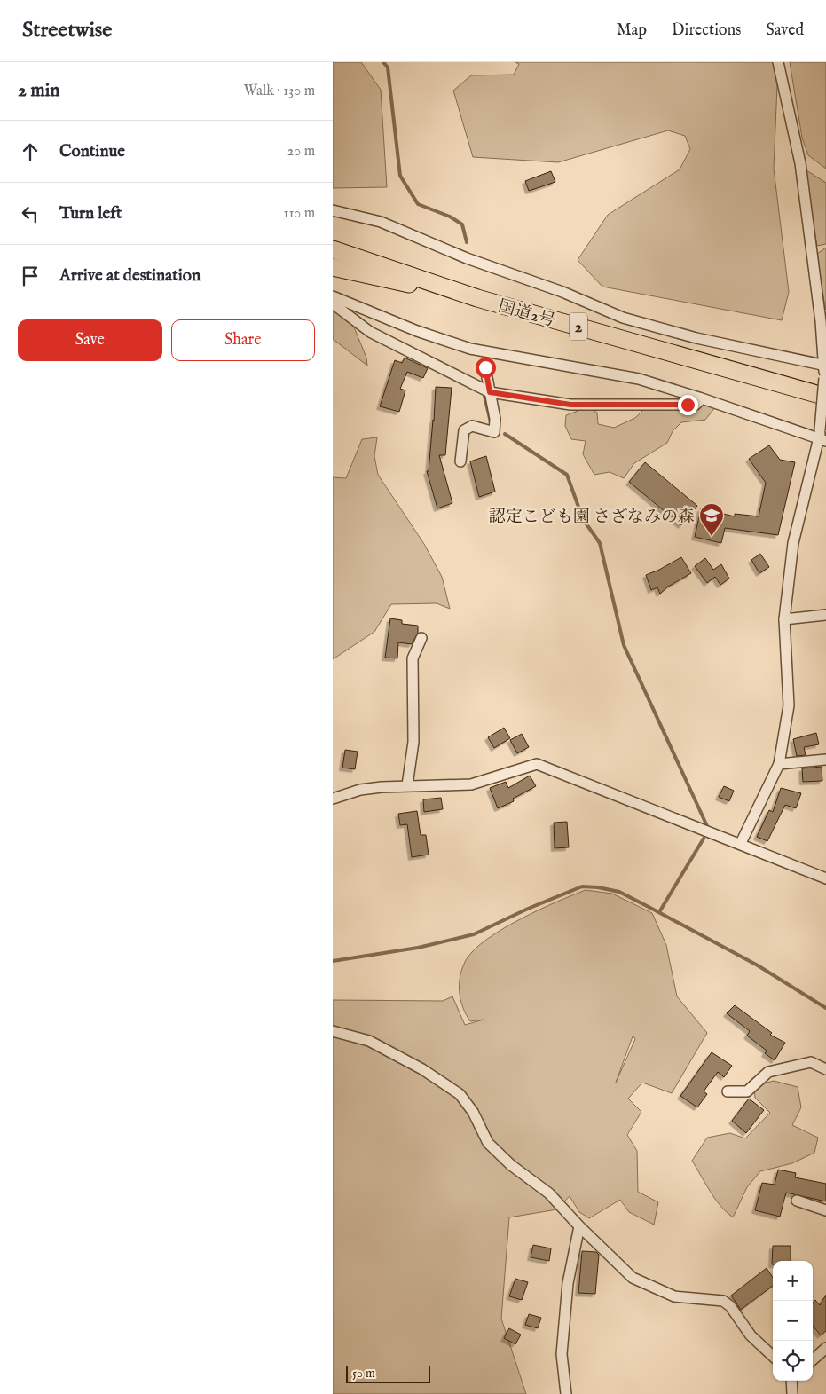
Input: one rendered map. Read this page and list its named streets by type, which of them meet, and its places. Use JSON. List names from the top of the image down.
{
  "streets": {
    "highway": ["国道2号", "2"]
  },
  "places": {
    "school or university": ["認定こども園 さざなみの森"]
  },
  "scale_bar": "50 m",
  "page": {
    "header": "Streetwise",
    "nav": ["Map", "Directions", "Saved"],
    "heading": ["2 min", "Walk · 130 m"],
    "list": [
      ["Continue", "20 m"],
      ["Turn left", "110 m"],
      "Arrive at destination"
    ],
    "buttons": ["Save", "Share"],
    "map_buttons": ["+", "−"],
    "scale": "50 m"
  }
}
